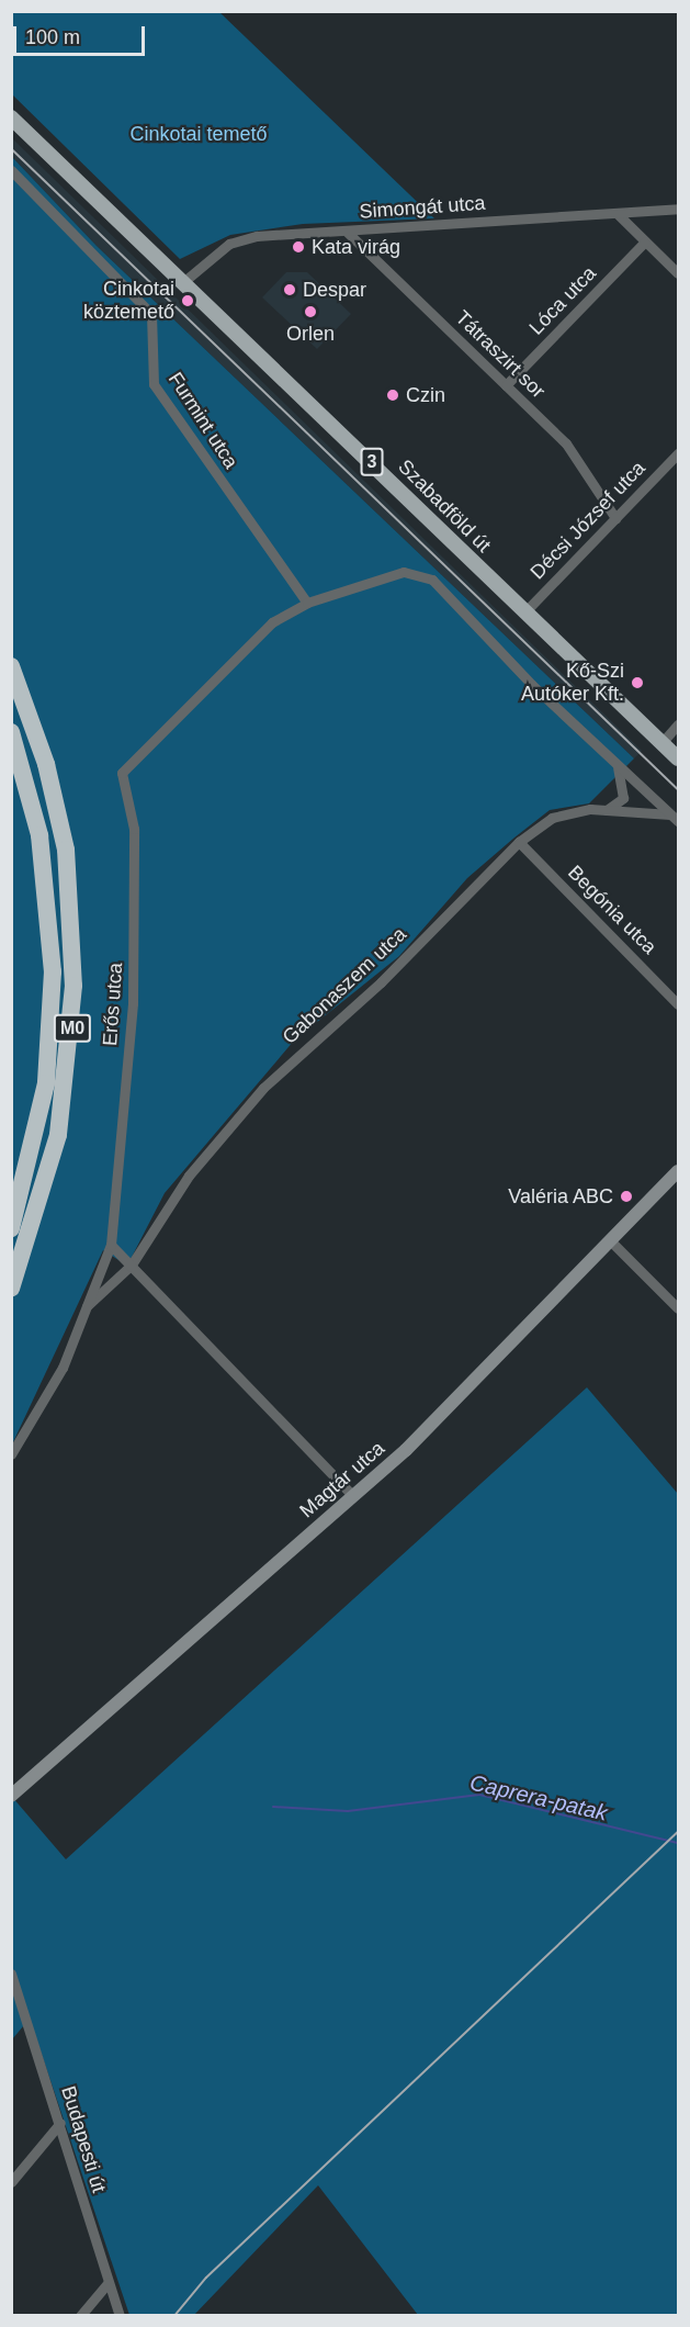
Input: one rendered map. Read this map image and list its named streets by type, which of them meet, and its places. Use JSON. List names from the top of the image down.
{
  "streets": {
    "highway": ["M0"],
    "main road": ["3", "Szabadföld út"],
    "street": [
      "Simongát utca",
      "Lóca utca",
      "Tátraszirt sor",
      "Furmint utca",
      "Décsi József utca",
      "Begónia utca",
      "Gabonaszem utca",
      "Erős utca",
      "Magtár utca",
      "Budapesti út"
    ]
  },
  "crossings": [
    ["Simongát utca", "Tátraszirt sor"],
    ["Simongát utca", "Szabadföld út"],
    ["Lóca utca", "Tátraszirt sor"],
    ["Tátraszirt sor", "Décsi József utca"],
    ["Furmint utca", "Erős utca"],
    ["Szabadföld út", "Décsi József utca"],
    ["Begónia utca", "Gabonaszem utca"]
  ],
  "water": ["Caprera-patak"],
  "parks": ["Cinkotai temető"],
  "places": [
    "Kata virág",
    "Despar",
    "Cinkotai köztemető",
    "Orlen",
    "Czin",
    "Kő-Szi Autóker Kft.",
    "Valéria ABC"
  ],
  "scale_bar": "100 m"
}
